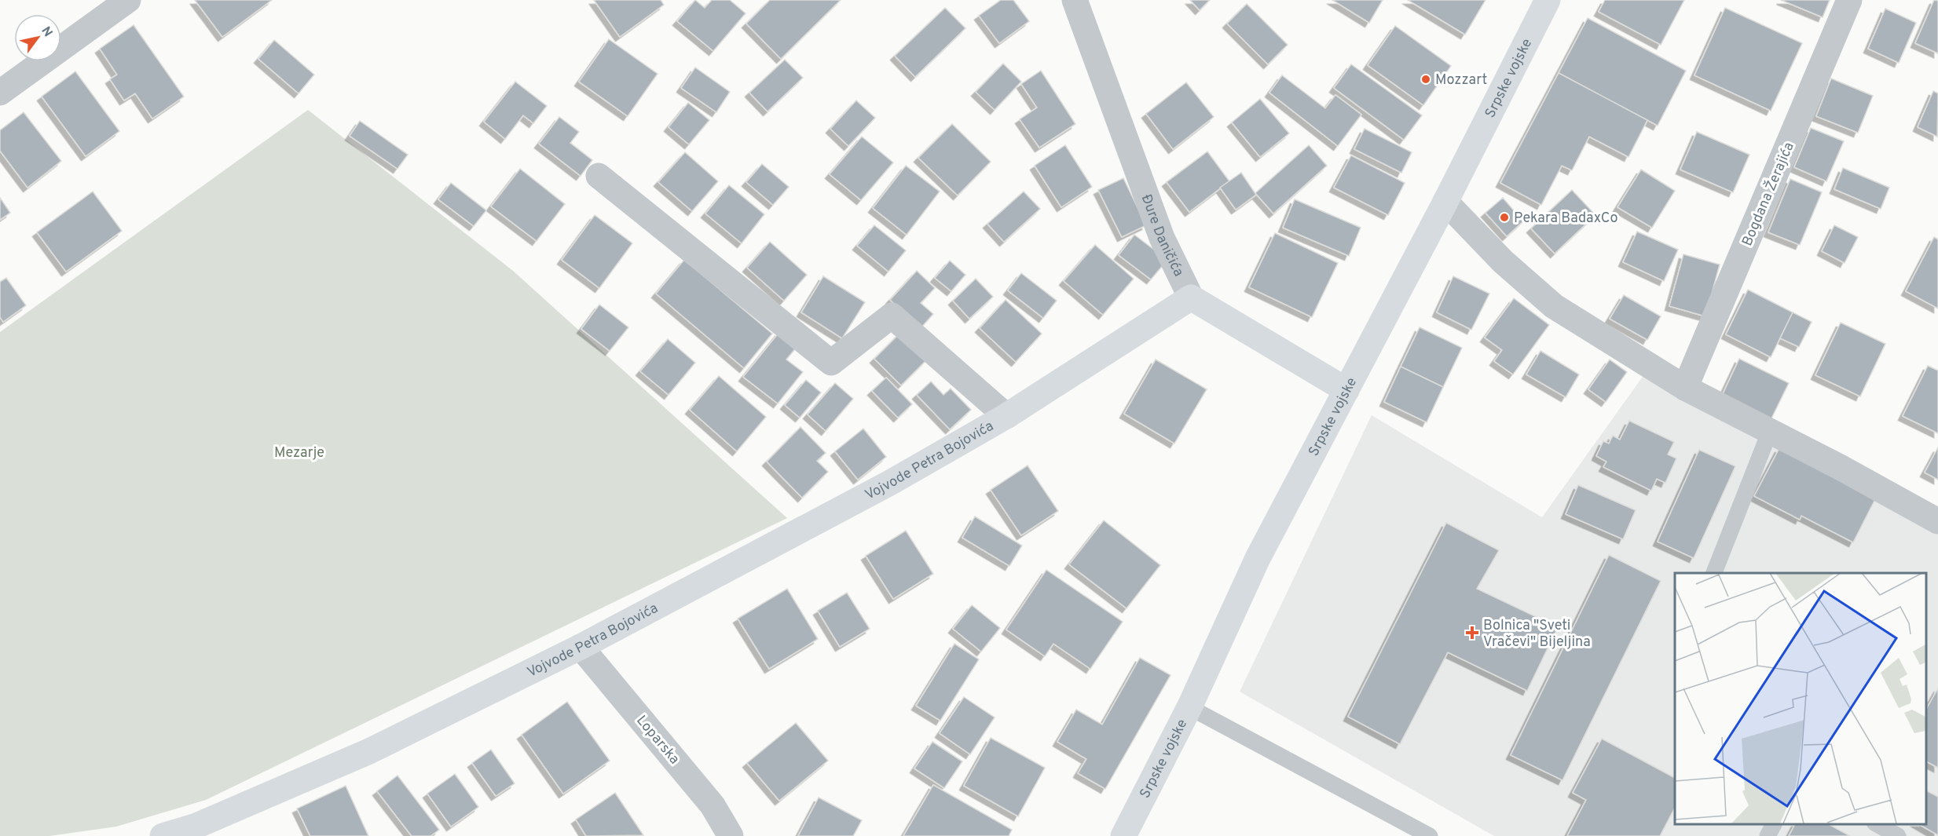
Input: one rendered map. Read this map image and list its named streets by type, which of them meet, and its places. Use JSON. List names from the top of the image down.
{
  "streets": {
    "street": [
      "Srpske vojske",
      "Bogdana Žerajića",
      "Đure Daničića",
      "Vojvode Petra Bojovića",
      "Loparska"
    ]
  },
  "crossings": [
    ["Đure Daničića", "Vojvode Petra Bojovića"],
    ["Vojvode Petra Bojovića", "Loparska"]
  ],
  "parks": ["Mezarje"],
  "places": {
    "other": ["Mozzart", "Pekara BadaxCo"],
    "health": ["Bolnica \"Sveti Vračevi\" Bijeljina"]
  },
  "north": "top right"
}
